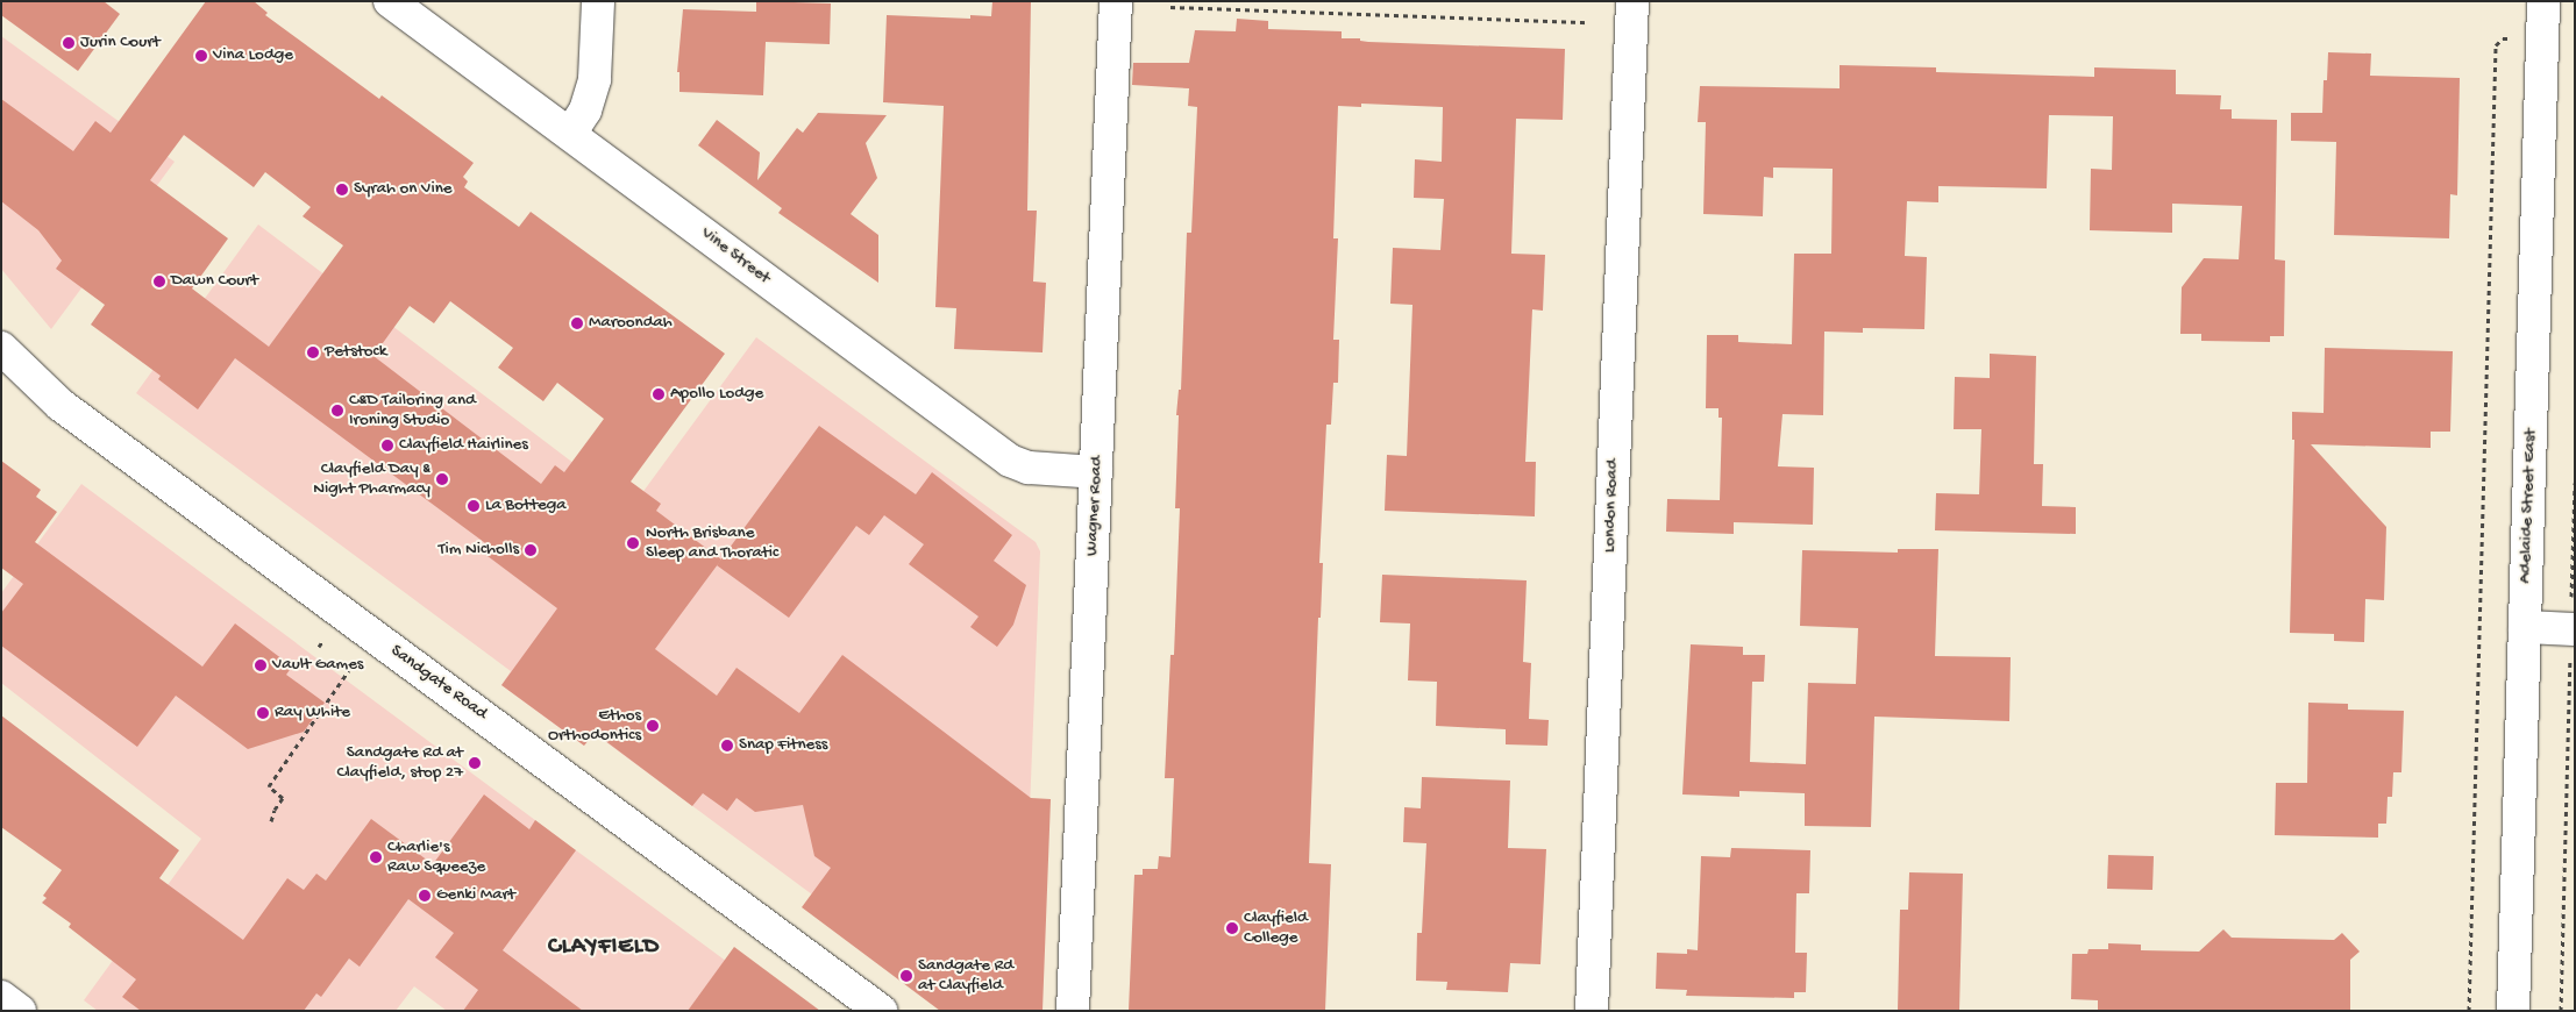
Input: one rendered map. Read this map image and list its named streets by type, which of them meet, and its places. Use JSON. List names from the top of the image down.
{
  "streets": {
    "main road": [
      "Vine Street",
      "Wagner Road",
      "London Road",
      "Adelaide Street East",
      "Sandgate Road"
    ]
  },
  "crossings": [
    ["Vine Street", "Wagner Road"]
  ],
  "districts": ["CLAYFIELD"],
  "places": [
    "Jurin Court",
    "Vina Lodge",
    "Syrah on Vine",
    "Dawn Court",
    "Maroondah",
    "Petstock",
    "Apollo Lodge",
    "C&D Tailoring and Ironing Studio",
    "Clayfield Hairlines",
    "Clayfield Day & Night Pharmacy",
    "La Bottega",
    "North Brisbane Sleep and Thoratic",
    "Tim Nicholls",
    "Vault Games",
    "Ray White",
    "Ethos Orthodontics",
    "Snap Fitness",
    "Sandgate Rd at Clayfield, stop 27",
    "Charlie's Raw Squeeze",
    "Genki Mart",
    "Clayfield College",
    "Sandgate Rd at Clayfield"
  ]
}
